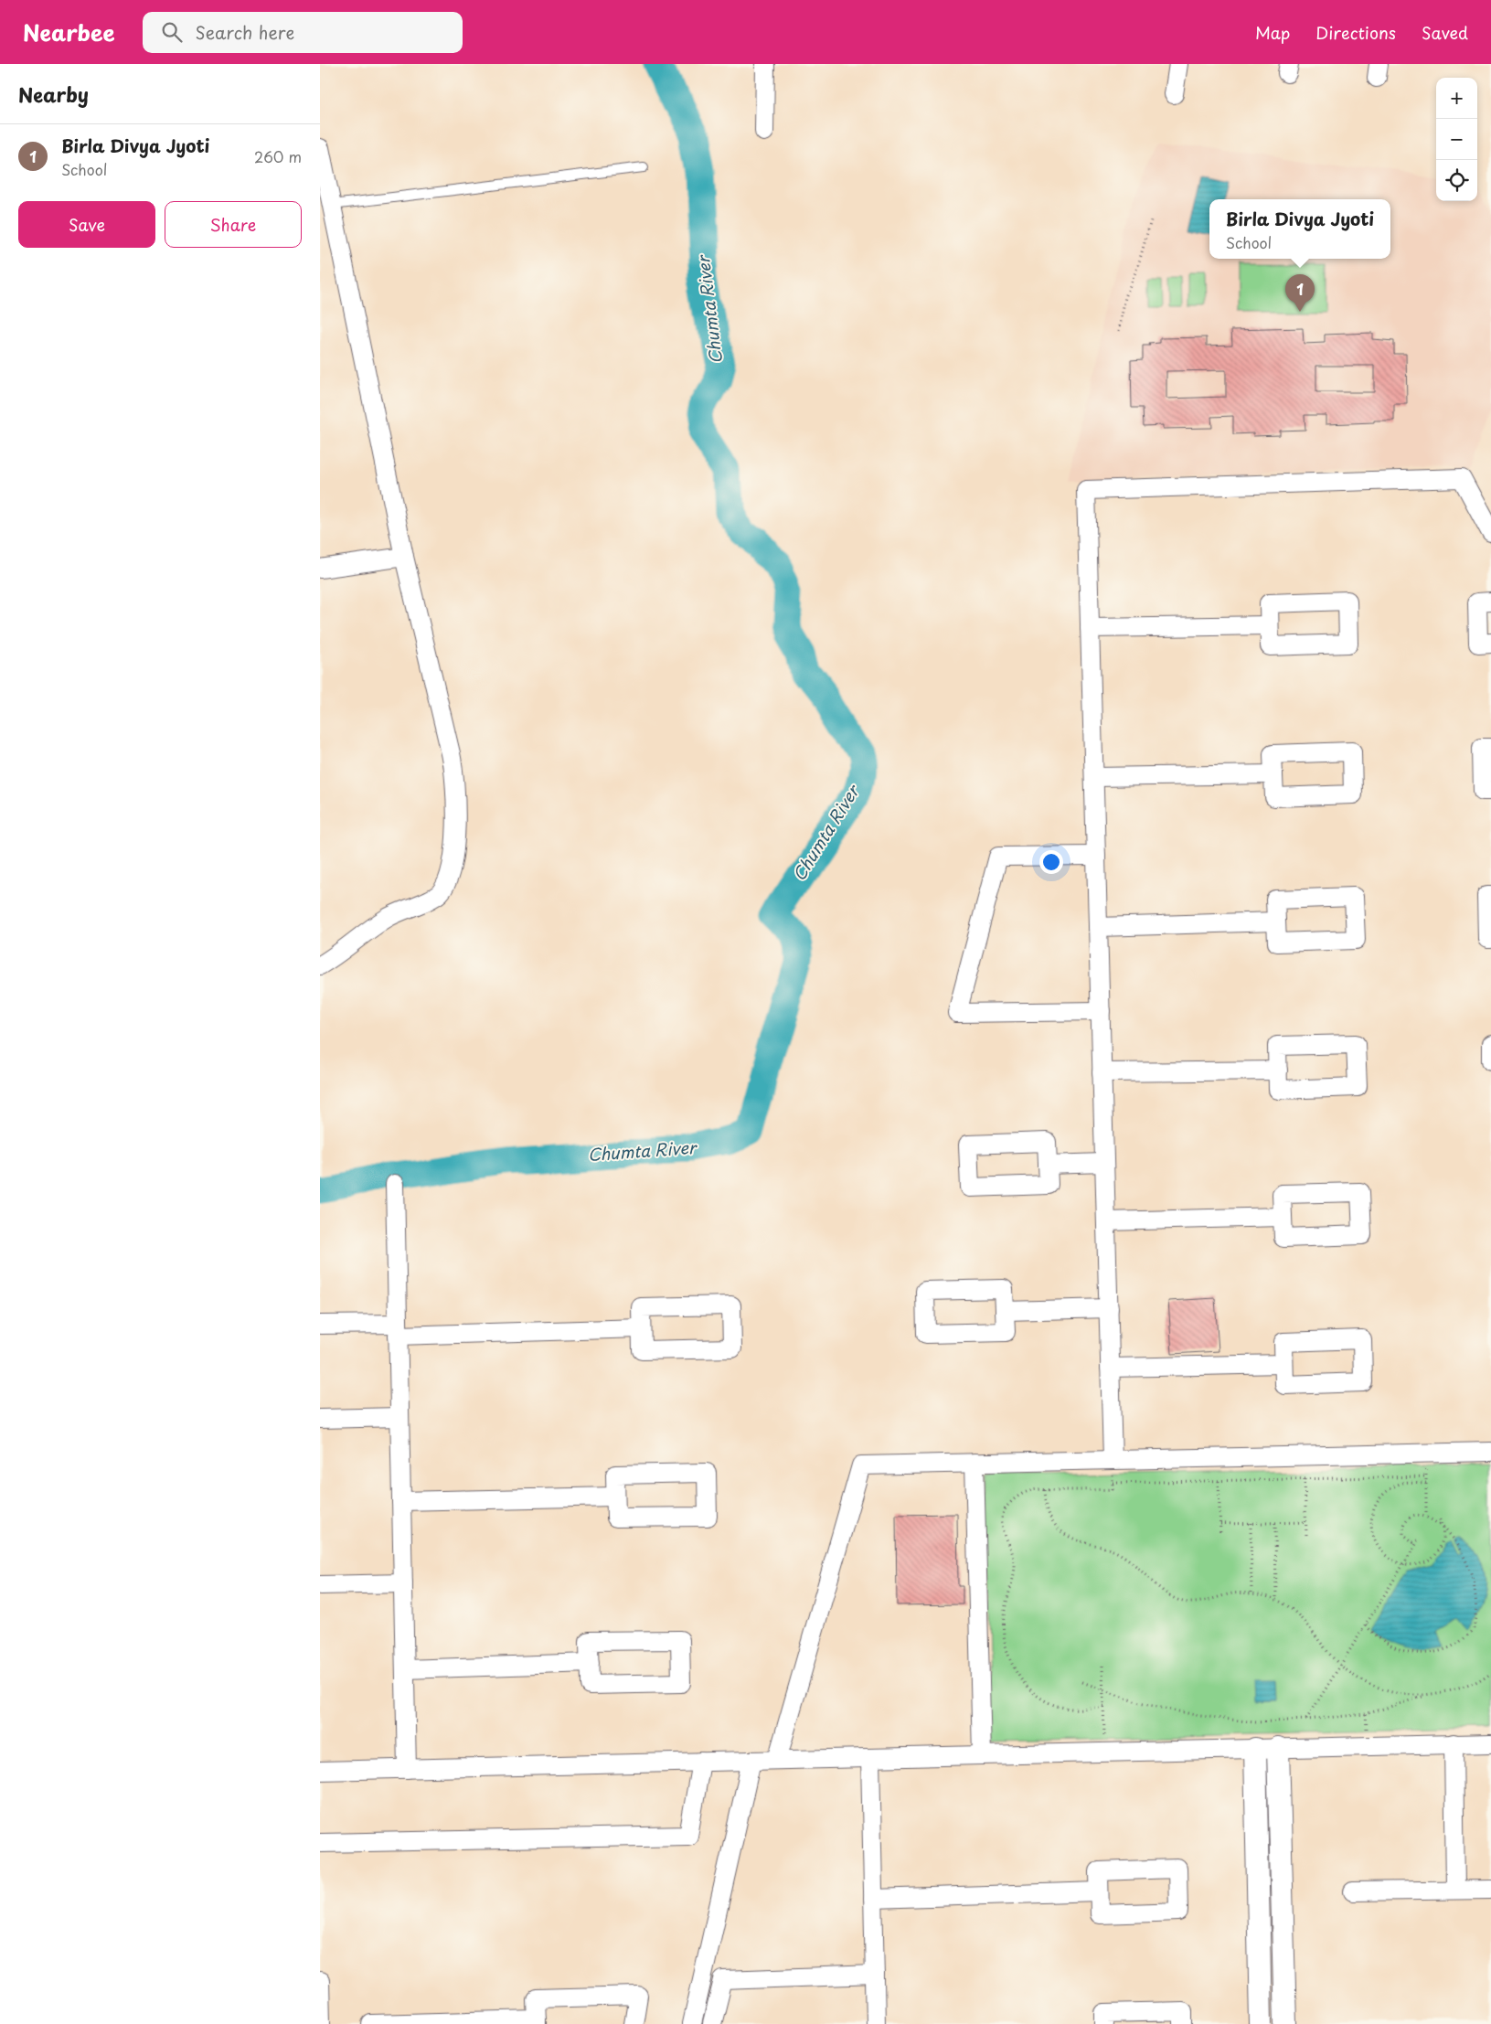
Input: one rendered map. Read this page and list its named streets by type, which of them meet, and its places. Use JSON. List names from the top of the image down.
{
  "water": ["Chumta River"],
  "page": {
    "header": "Nearbee",
    "search": "Search here",
    "nav": ["Map", "Directions", "Saved"],
    "heading": "Nearby",
    "map_buttons": ["+", "−"],
    "list": [
      {
        "mark": "1",
        "name": "Birla Divya Jyoti",
        "note": "School",
        "value": "260 m"
      }
    ],
    "buttons": ["Save", "Share"],
    "popup": ["Birla Divya Jyoti", "School"],
    "pins": "1"
  }
}
